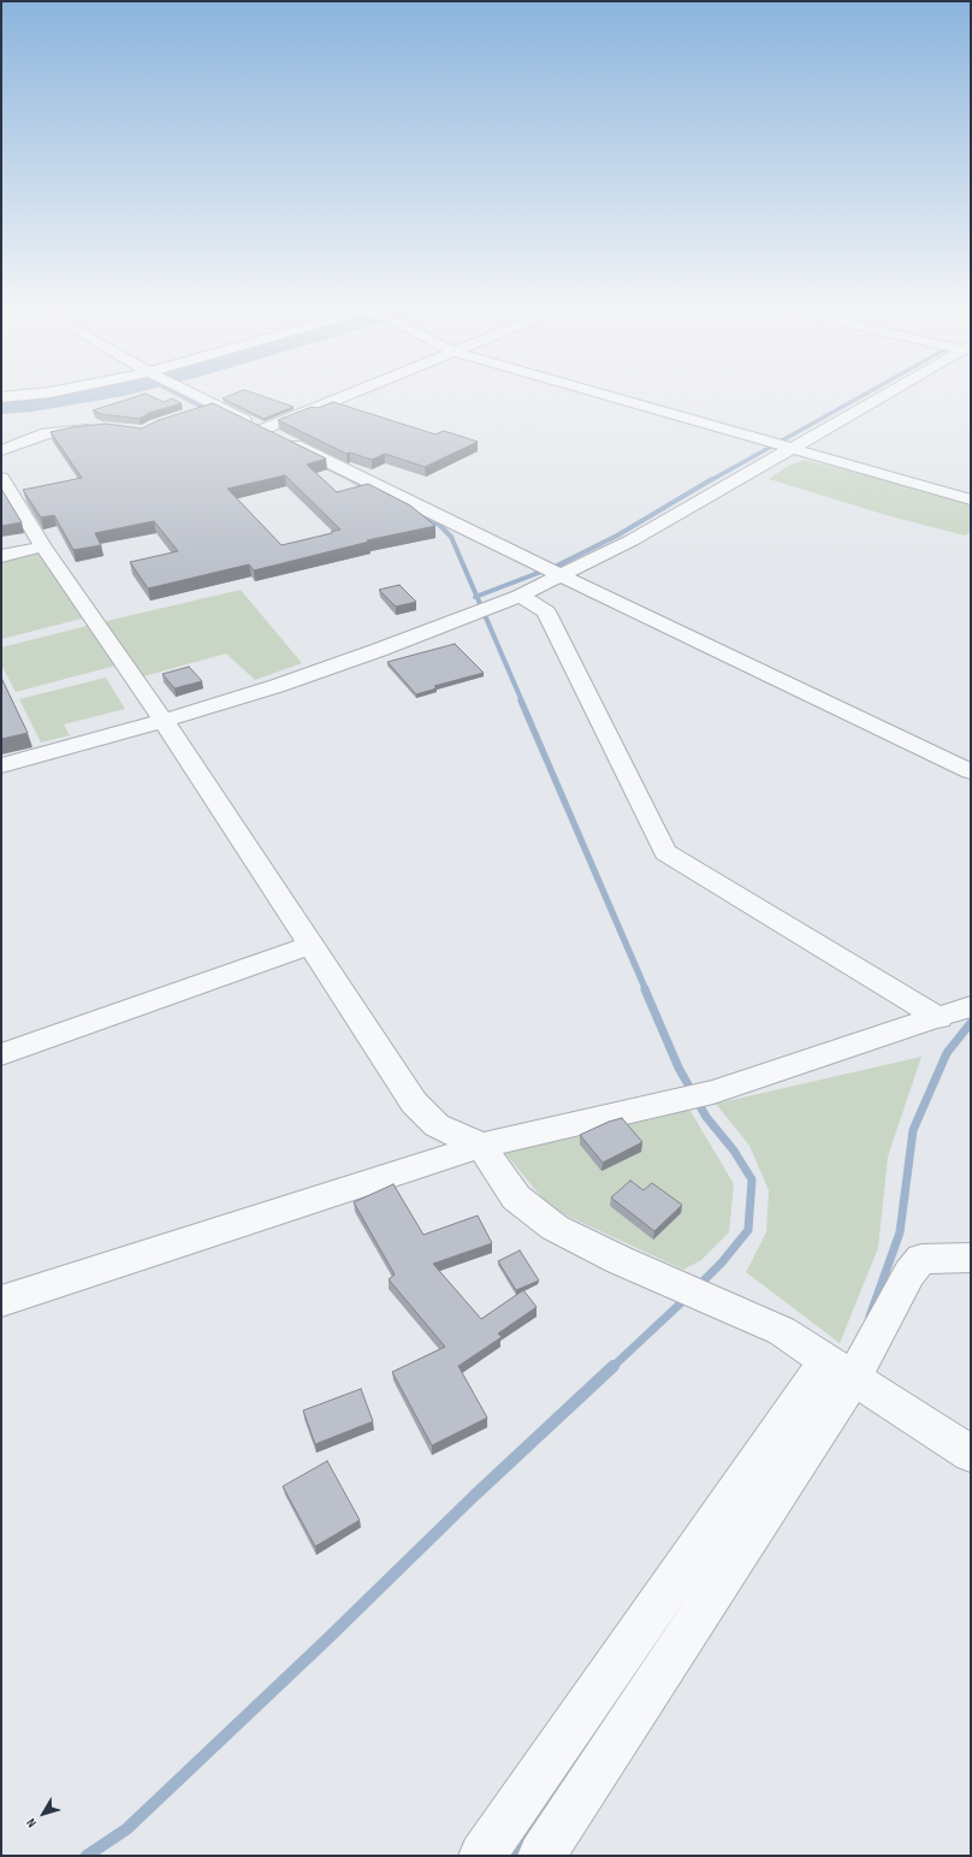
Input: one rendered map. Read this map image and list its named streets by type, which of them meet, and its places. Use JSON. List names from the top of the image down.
{
  "north": "bottom left"
}
